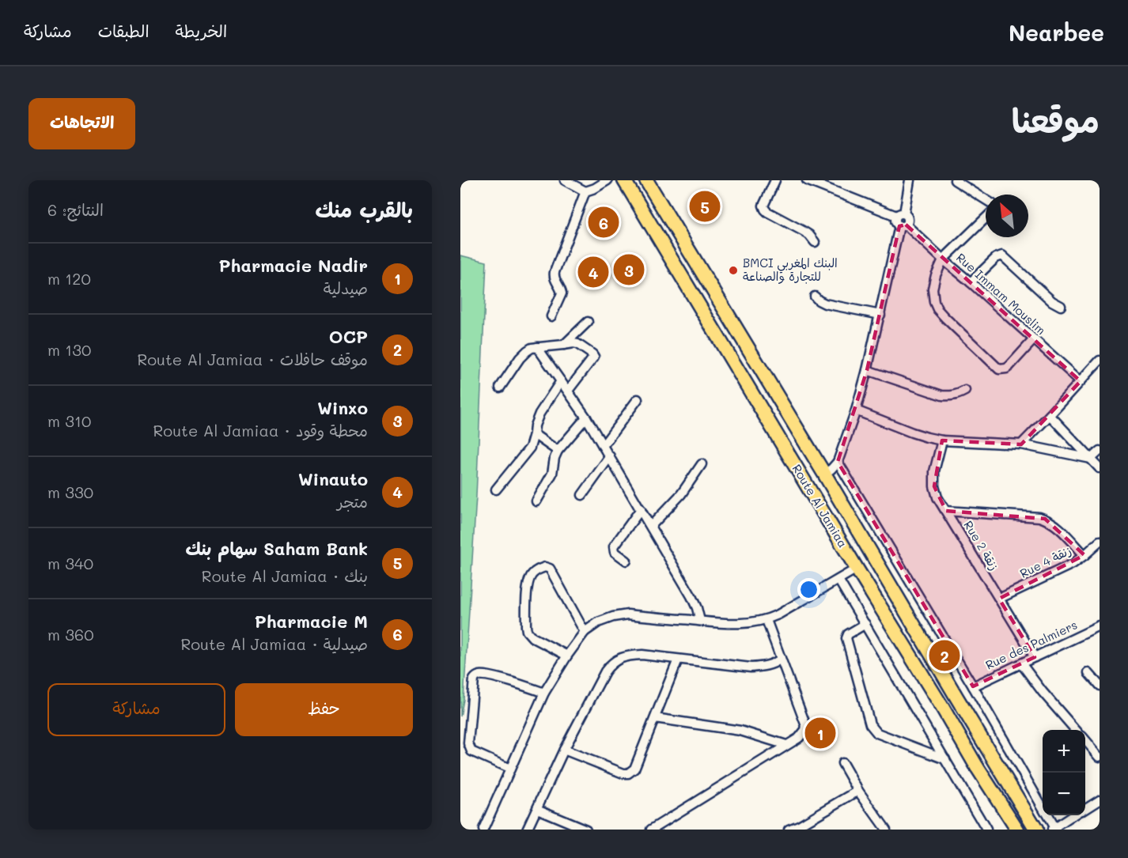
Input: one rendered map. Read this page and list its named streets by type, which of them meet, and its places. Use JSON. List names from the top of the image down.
{
  "streets": {
    "main road": ["Route Al Jamiaa"],
    "street": [
      "Rue Immam Mouslim",
      "Rue 2 زنقة",
      "Rue 4 زنقة",
      "Rue des Palmiers"
    ]
  },
  "crossings": [
    ["Rue 2 زنقة", "Rue 4 زنقة"],
    ["Rue 2 زنقة", "Rue des Palmiers"]
  ],
  "places": ["BMCI البنك المغربي للتجارة والصناعة"],
  "north": "top left",
  "page": {
    "header": "Nearbee",
    "nav": ["الخريطة", "الطبقات", "مشاركة"],
    "title": "موقعنا",
    "buttons": [
      "الاتجاهات",
      ["حفظ", "مشاركة"]
    ],
    "heading": ["بالقرب منك", "النتائج: 6"],
    "pins": [
      "5",
      "6",
      "3",
      "4",
      "2",
      "1"
    ],
    "list": [
      {
        "mark": "1",
        "name": "Pharmacie Nadir",
        "note": "صيدلية",
        "value": "120 m"
      },
      {
        "mark": "2",
        "name": "OCP",
        "note": "موقف حافلات · Route Al Jamiaa",
        "value": "130 m"
      },
      {
        "mark": "3",
        "name": "Winxo",
        "note": "محطة وقود · Route Al Jamiaa",
        "value": "310 m"
      },
      {
        "mark": "4",
        "name": "Winauto",
        "note": "متجر",
        "value": "330 m"
      },
      {
        "mark": "5",
        "name": "Saham Bank سهام بنك",
        "note": "بنك · Route Al Jamiaa",
        "value": "340 m"
      },
      {
        "mark": "6",
        "name": "Pharmacie M",
        "note": "صيدلية · Route Al Jamiaa",
        "value": "360 m"
      }
    ],
    "map_buttons": ["+", "−"]
  }
}
